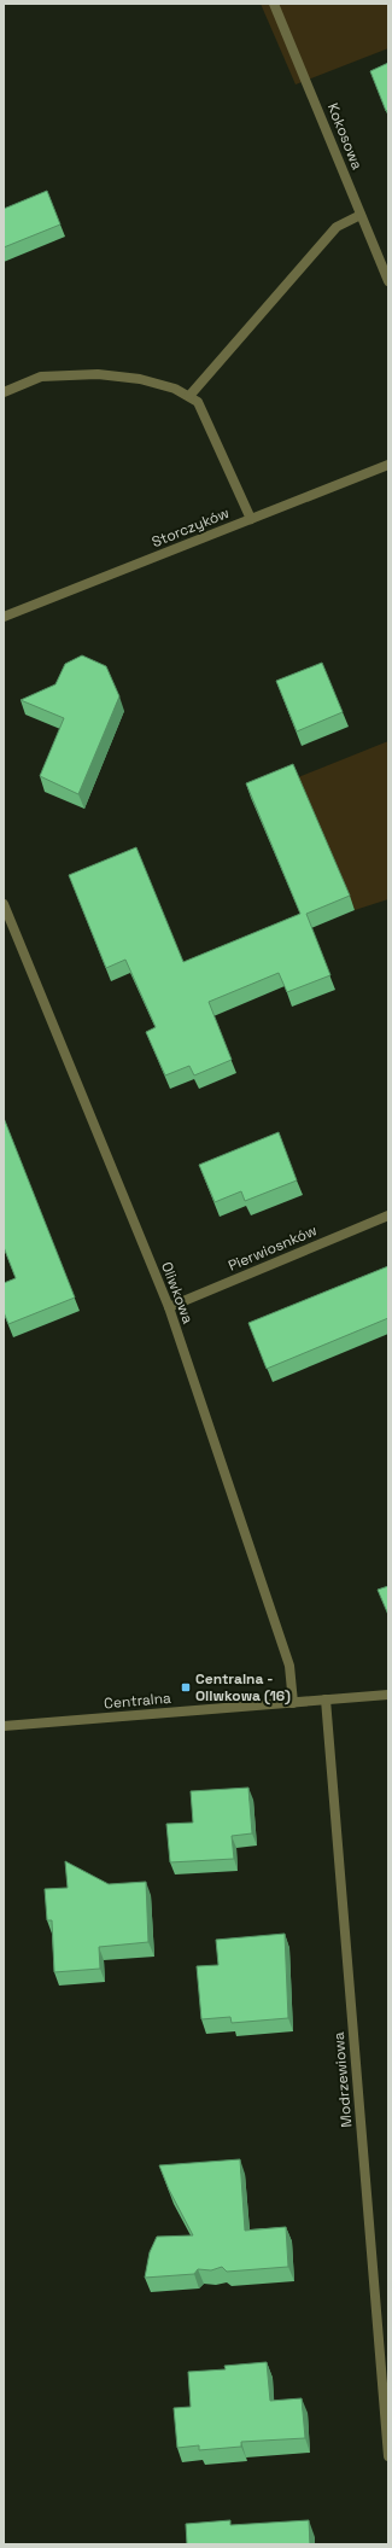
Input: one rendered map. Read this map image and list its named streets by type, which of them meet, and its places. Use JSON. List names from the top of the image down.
{
  "streets": {
    "street": [
      "Kokosowa",
      "Storczyków",
      "Pierwiosnków",
      "Oliwkowa",
      "Centralna",
      "Modrzewiowa"
    ]
  },
  "crossings": [
    ["Pierwiosnków", "Oliwkowa"],
    ["Oliwkowa", "Centralna"],
    ["Centralna", "Modrzewiowa"]
  ],
  "places": {
    "transit": ["Centralna - Oliwkowa (16)"]
  }
}
